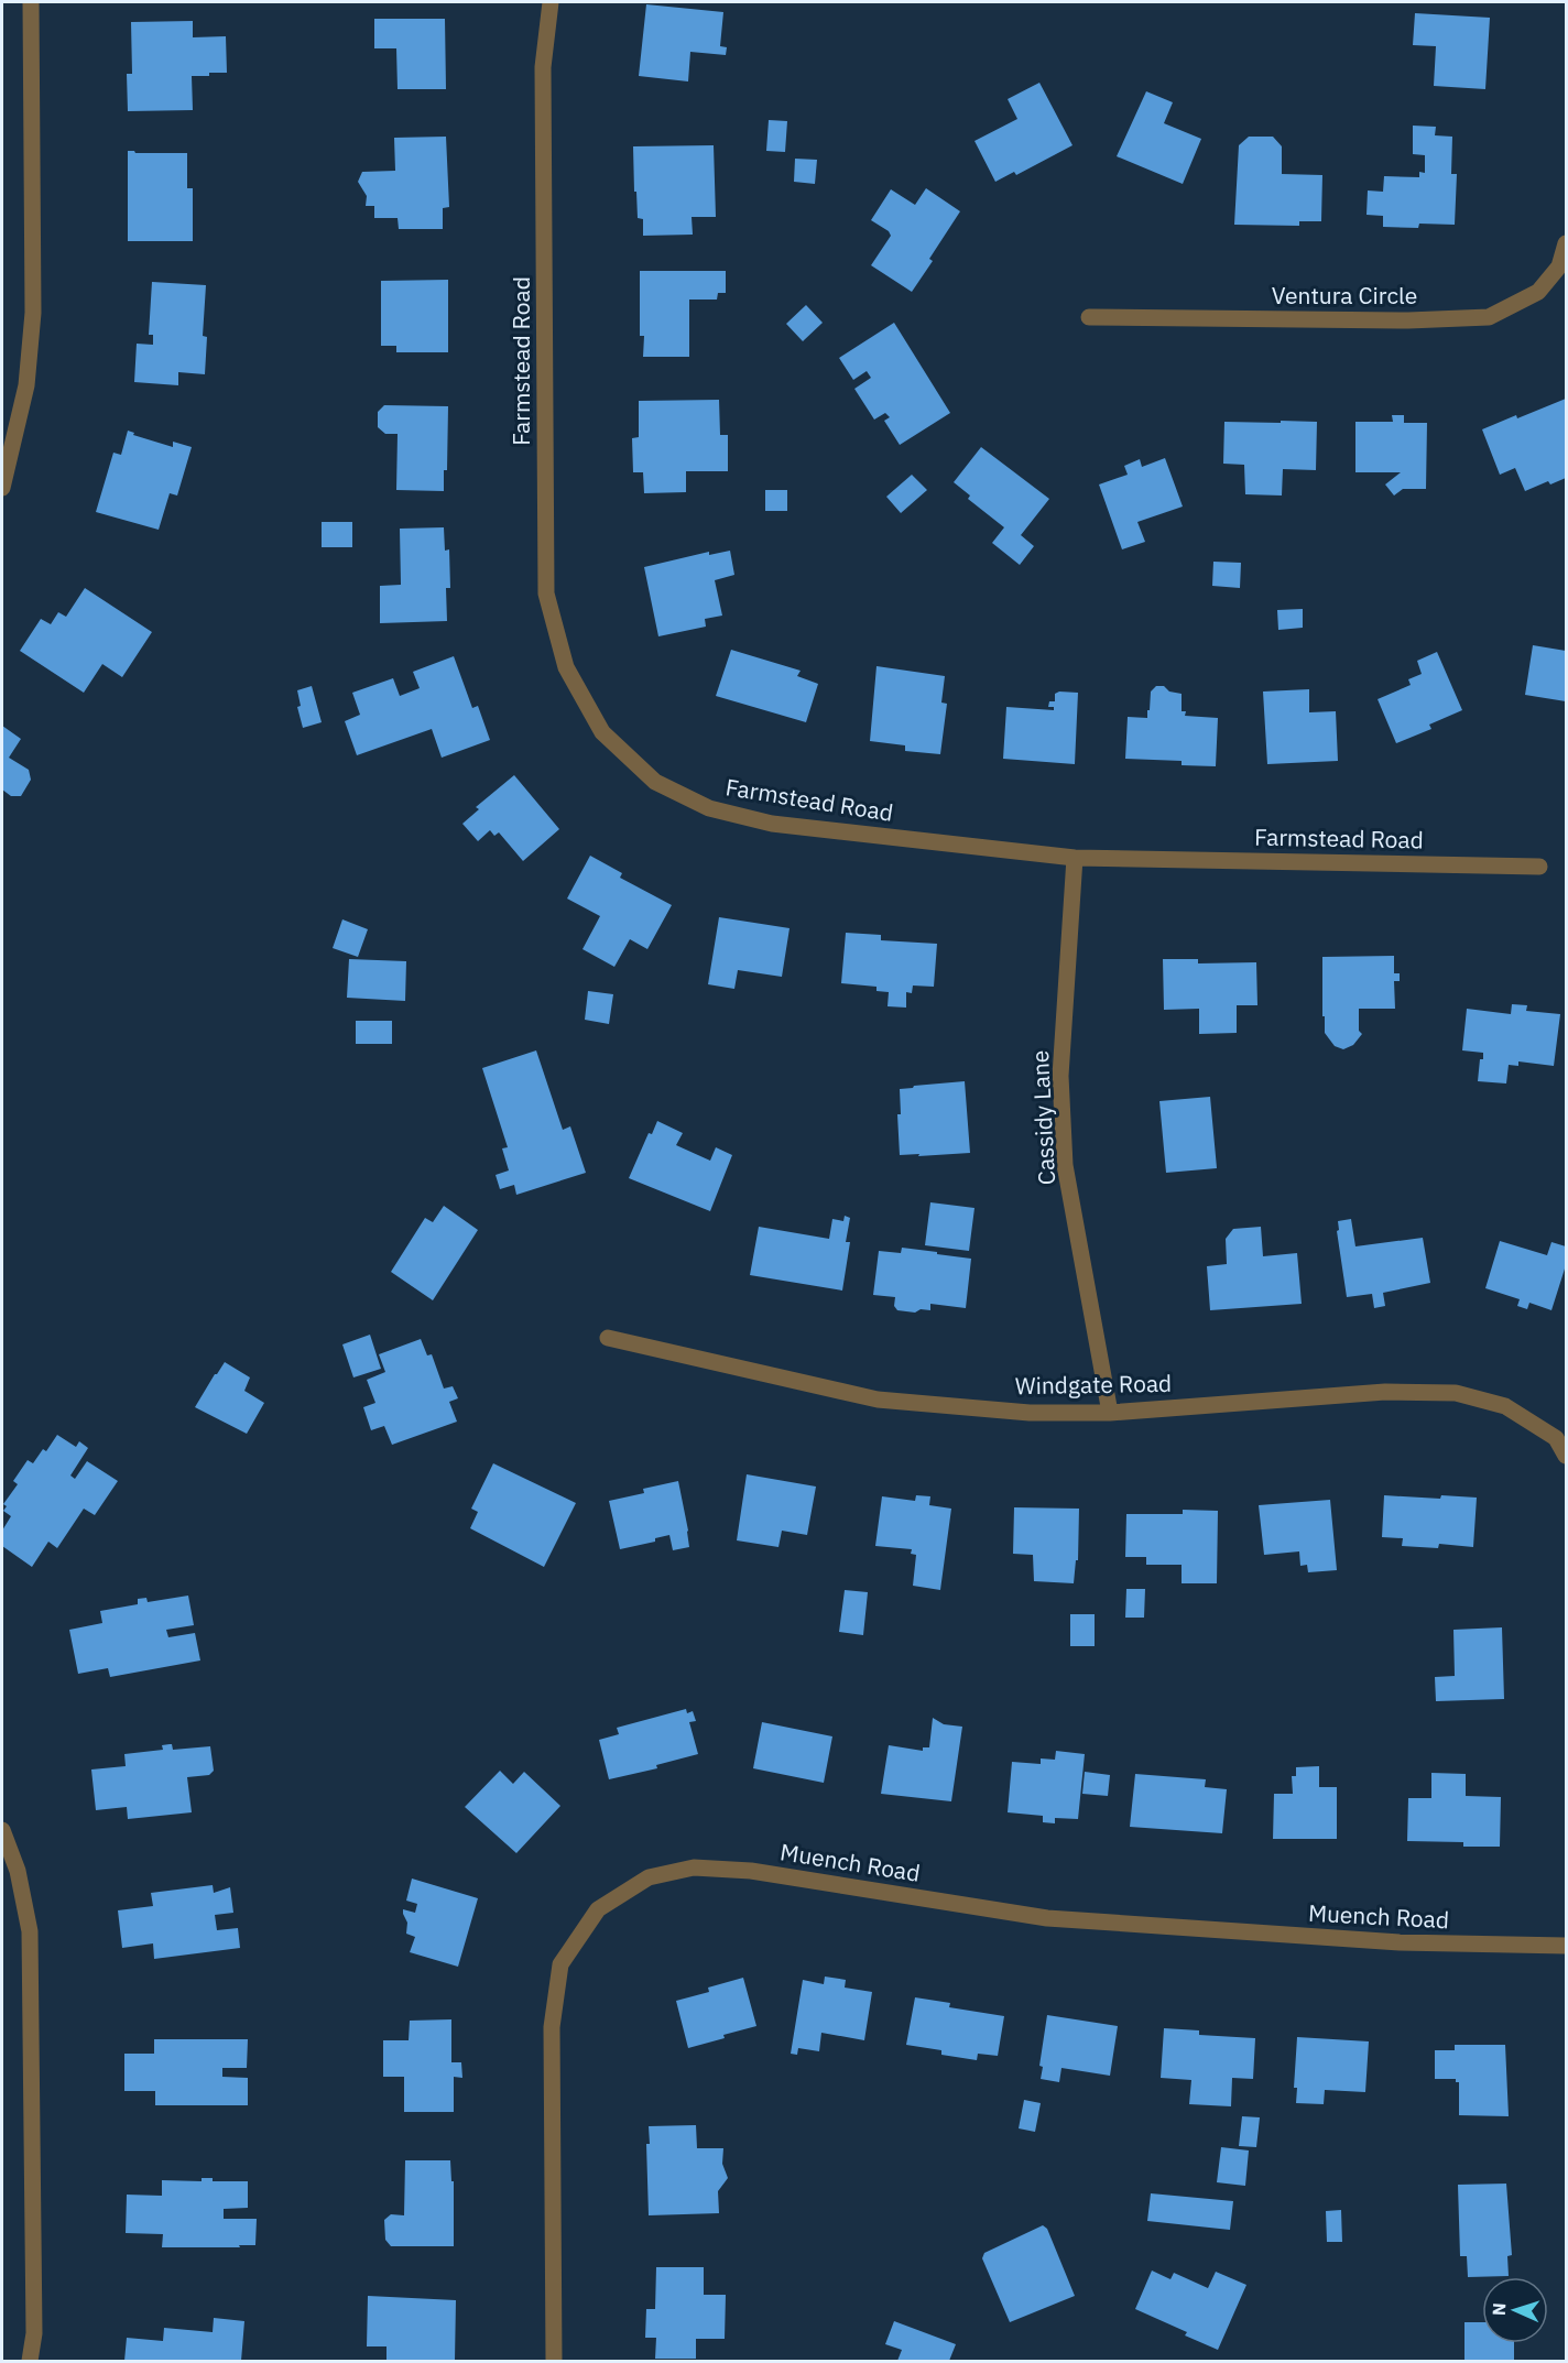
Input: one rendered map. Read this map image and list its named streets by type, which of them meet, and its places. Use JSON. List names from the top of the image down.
{
  "streets": {
    "street": [
      "Ventura Circle",
      "Farmstead Road",
      "Cassidy Lane",
      "Windgate Road",
      "Muench Road"
    ]
  },
  "crossings": [
    ["Farmstead Road", "Cassidy Lane"],
    ["Cassidy Lane", "Windgate Road"]
  ],
  "north": "left"
}
